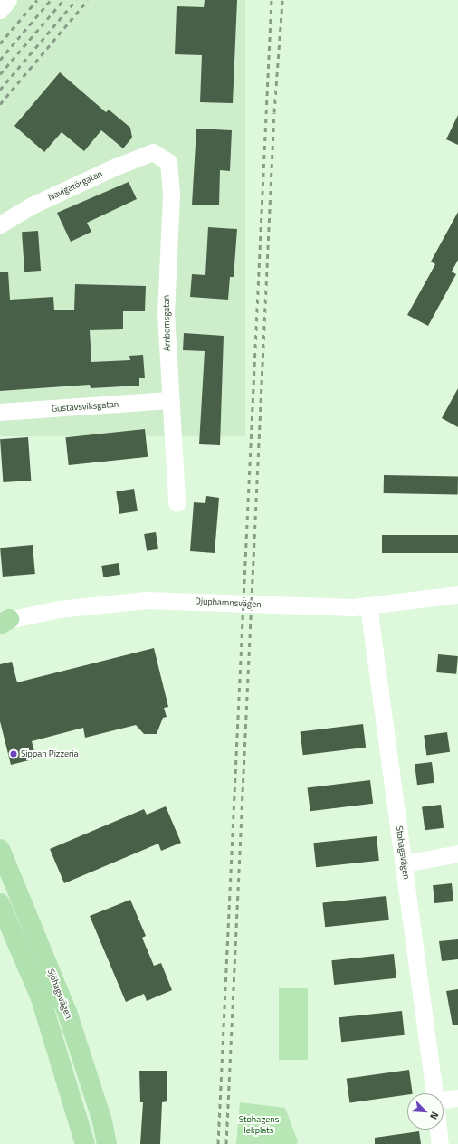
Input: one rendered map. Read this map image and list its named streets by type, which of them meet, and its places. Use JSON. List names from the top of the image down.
{
  "streets": {
    "main road": ["Sjöhagsvägen"],
    "street": [
      "Navigatörgatan",
      "Arnbomsgatan",
      "Gustavsviksgatan",
      "Djuphamnsvägen",
      "Stohagsvägen"
    ]
  },
  "crossings": [
    ["Navigatörgatan", "Arnbomsgatan"],
    ["Arnbomsgatan", "Gustavsviksgatan"],
    ["Djuphamnsvägen", "Stohagsvägen"]
  ],
  "parks": ["Stohagens lekplats"],
  "places": ["Sippan Pizzeria"],
  "north": "bottom right"
}
